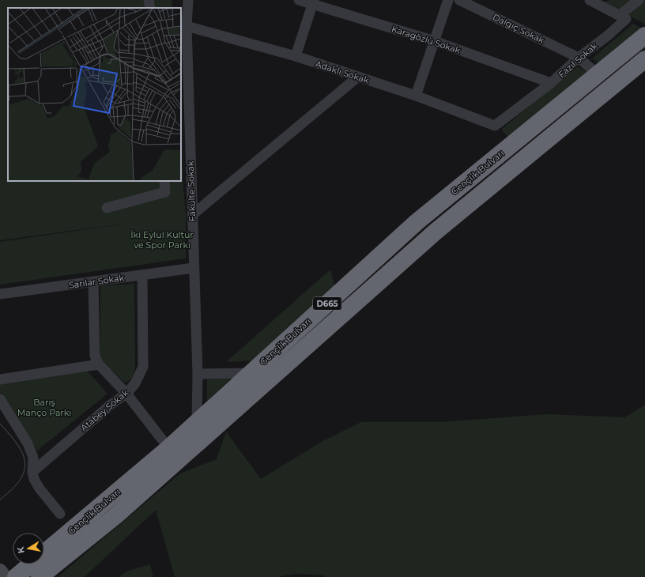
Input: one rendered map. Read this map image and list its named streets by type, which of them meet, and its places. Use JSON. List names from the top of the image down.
{
  "streets": {
    "highway": ["Gençlik Bulvarı", "D665"],
    "street": [
      "Dalgıç Sokak",
      "Karagözlü Sokak",
      "Fazıl Sokak",
      "Adaklı Sokak",
      "Fakülte Sokak",
      "Sarılar Sokak",
      "Atabey Sokak"
    ]
  },
  "crossings": [
    ["Dalgıç Sokak", "Fazıl Sokak"],
    ["Dalgıç Sokak", "Gençlik Bulvarı"],
    ["Karagözlü Sokak", "Fazıl Sokak"],
    ["Fazıl Sokak", "Adaklı Sokak"],
    ["Adaklı Sokak", "Fakülte Sokak"],
    ["Gençlik Bulvarı", "Fakülte Sokak"],
    ["Fakülte Sokak", "Sarılar Sokak"],
    ["Sarılar Sokak", "Atabey Sokak"]
  ],
  "parks": ["İki Eylül Kültür ve Spor Parkı", "Barış Manço Parkı"],
  "north": "left"
}
